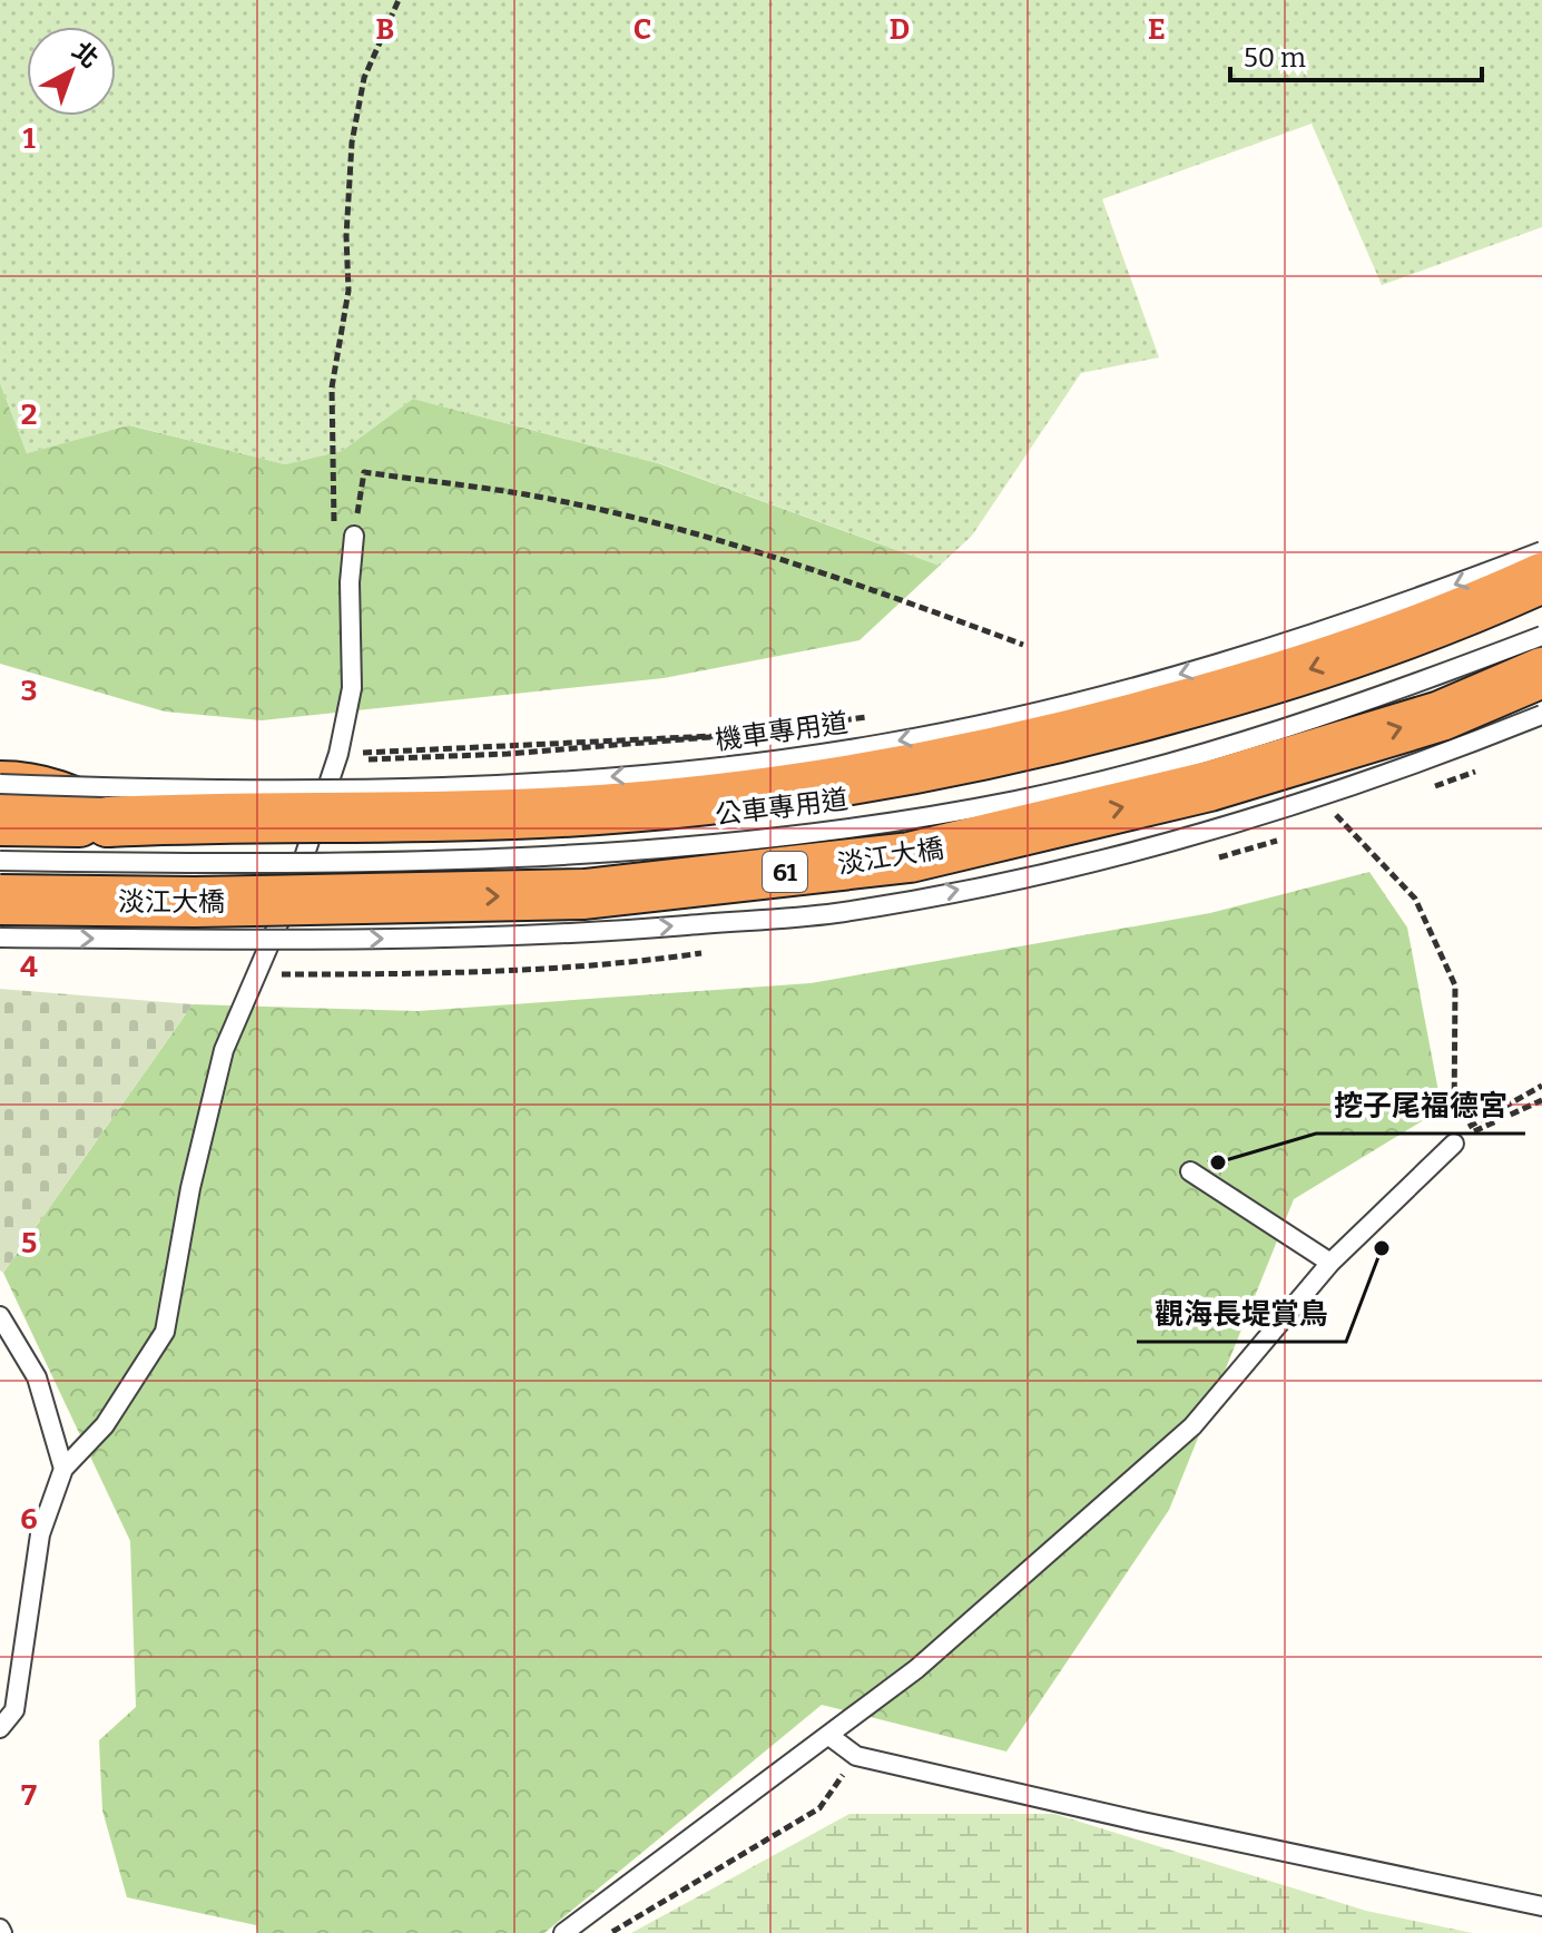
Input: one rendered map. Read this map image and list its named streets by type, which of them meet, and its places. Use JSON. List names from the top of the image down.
{
  "streets": {
    "highway": ["淡江大橋", "61"],
    "lane": ["機車專用道", "公車專用道"]
  },
  "places": ["挖子尾福德宮", "觀海長堤賞鳥"],
  "scale_bar": "50 m",
  "north": "top right",
  "grid": {
    "columns": [
      "B",
      "C",
      "D",
      "E"
    ],
    "rows": [
      "1",
      "2",
      "3",
      "4",
      "5",
      "6",
      "7"
    ]
  }
}
